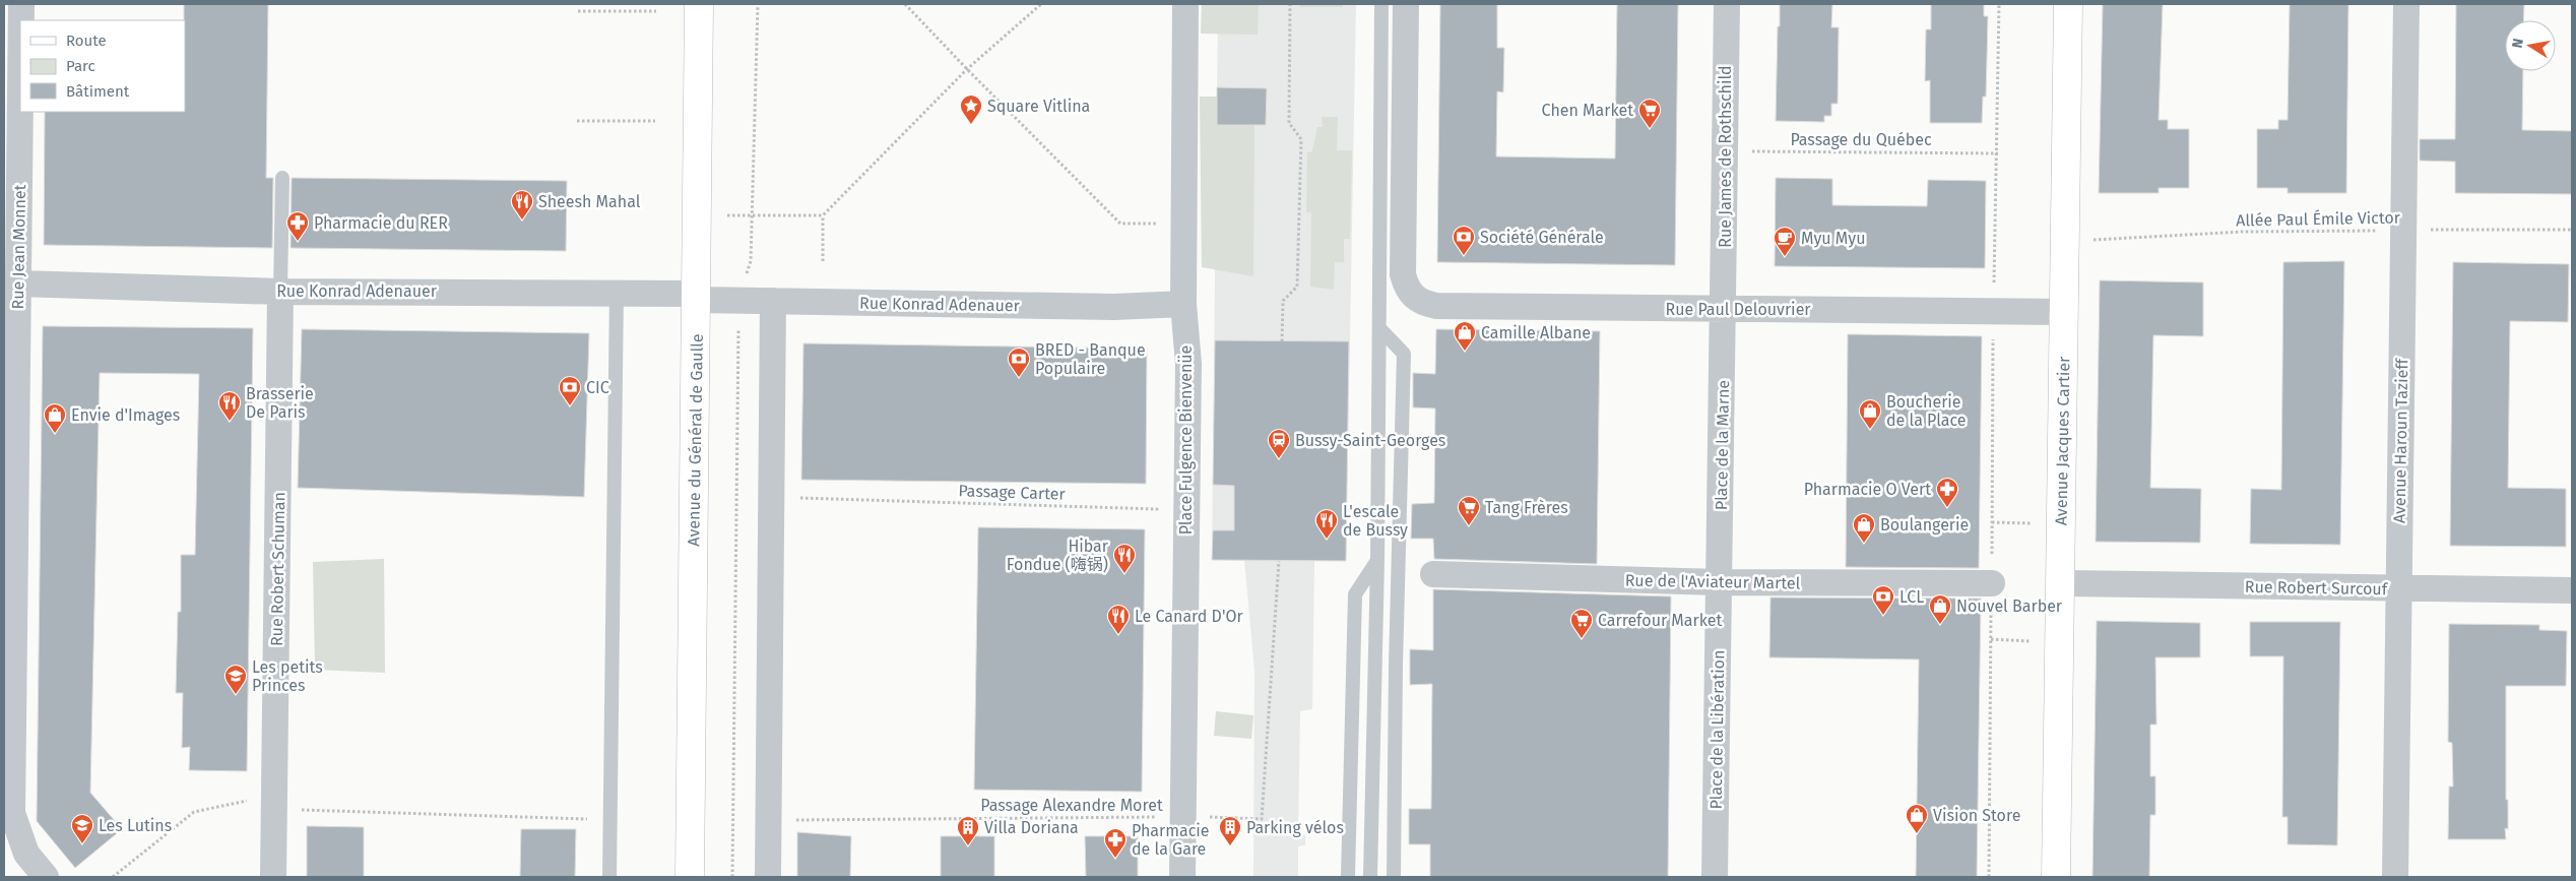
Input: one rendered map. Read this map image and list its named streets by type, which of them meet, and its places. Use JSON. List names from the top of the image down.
{
  "streets": {
    "street": [
      "Rue James de Rothschild",
      "Rue Jean Monnet",
      "Rue Konrad Adenauer",
      "Rue Paul Delouvrier",
      "Avenue du Général de Gaulle",
      "Place Fulgence Bienvenüe",
      "Avenue Jacques Cartier",
      "Avenue Haroun Tazieff",
      "Place de la Marne",
      "Rue Robert Schuman",
      "Rue de l'Aviateur Martel",
      "Rue Robert Surcouf",
      "Place de la Libération"
    ],
    "path": [
      "Passage du Québec",
      "Allée Paul Émile Victor",
      "Passage Carter",
      "Passage Alexandre Moret"
    ]
  },
  "crossings": [
    ["Passage du Québec", "Rue James de Rothschild"],
    ["Rue James de Rothschild", "Rue Paul Delouvrier"],
    ["Rue James de Rothschild", "Place de la Marne"],
    ["Allée Paul Émile Victor", "Avenue Jacques Cartier"],
    ["Allée Paul Émile Victor", "Avenue Haroun Tazieff"],
    ["Rue Jean Monnet", "Rue Konrad Adenauer"],
    ["Rue Konrad Adenauer", "Avenue du Général de Gaulle"],
    ["Rue Konrad Adenauer", "Place Fulgence Bienvenüe"],
    ["Rue Konrad Adenauer", "Rue Robert Schuman"],
    ["Rue Paul Delouvrier", "Avenue Jacques Cartier"],
    ["Rue Paul Delouvrier", "Place de la Marne"],
    ["Place Fulgence Bienvenüe", "Passage Alexandre Moret"],
    ["Avenue Jacques Cartier", "Rue Robert Surcouf"],
    ["Avenue Haroun Tazieff", "Rue Robert Surcouf"],
    ["Place de la Marne", "Rue de l'Aviateur Martel"],
    ["Place de la Marne", "Place de la Libération"],
    ["Rue de l'Aviateur Martel", "Place de la Libération"]
  ],
  "places": {
    "place": ["Square Vitlina"],
    "supermarket": ["Chen Market", "Tang Frères", "Carrefour Market"],
    "restaurant": [
      "Sheesh Mahal",
      "Brasserie De Paris",
      "L'escale de Bussy",
      "Hibar Fondue (嗨锅)",
      "Le Canard D'Or"
    ],
    "pharmacy": ["Pharmacie du RER", "Pharmacie O Vert", "Pharmacie de la Gare"],
    "bank": [
      "Société Générale",
      "BRED - Banque Populaire",
      "CIC",
      "LCL"
    ],
    "cafe": ["Myu Myu"],
    "shop": [
      "Camille Albane",
      "Boucherie de la Place",
      "Envie d'Images",
      "Boulangerie",
      "Nouvel Barber",
      "Vision Store"
    ],
    "station": ["Bussy-Saint-Georges"],
    "school or university": ["Les petits Princes", "Les Lutins"],
    "building": ["Villa Doriana", "Parking vélos"]
  },
  "legend": ["Route", "Parc", "Bâtiment"],
  "north": "left"
}
